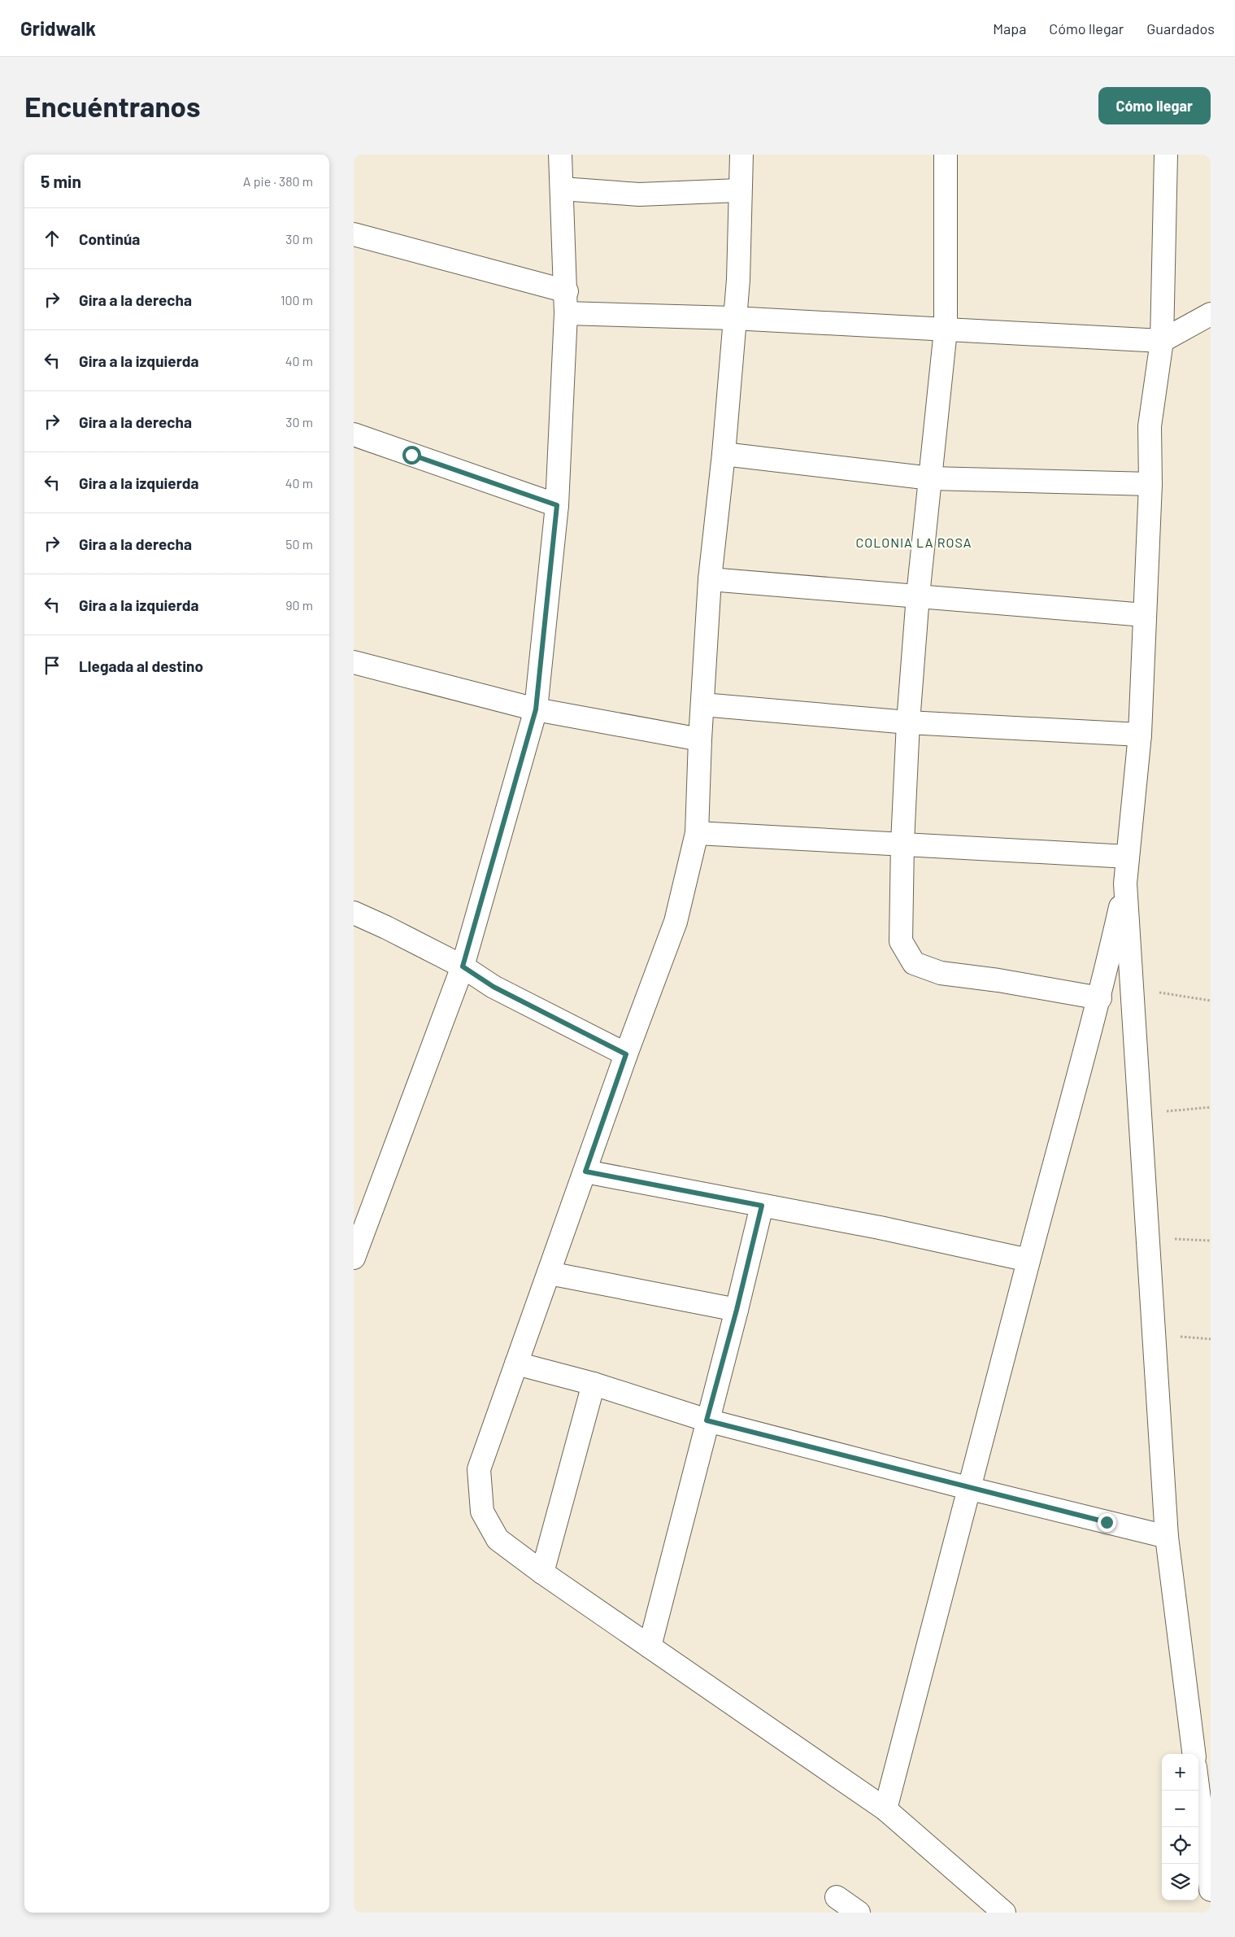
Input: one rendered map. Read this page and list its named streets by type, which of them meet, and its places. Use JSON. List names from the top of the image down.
{
  "districts": ["COLONIA LA ROSA"],
  "page": {
    "header": "Gridwalk",
    "nav": ["Mapa", "Cómo llegar", "Guardados"],
    "buttons": "Cómo llegar",
    "title": "Encuéntranos",
    "heading": ["5 min", "A pie · 380 m"],
    "list": [
      ["Continúa", "30 m"],
      ["Gira a la derecha", "100 m"],
      ["Gira a la izquierda", "40 m"],
      ["Gira a la derecha", "30 m"],
      ["Gira a la izquierda", "40 m"],
      ["Gira a la derecha", "50 m"],
      ["Gira a la izquierda", "90 m"],
      "Llegada al destino"
    ],
    "map_buttons": ["+", "−"]
  }
}
